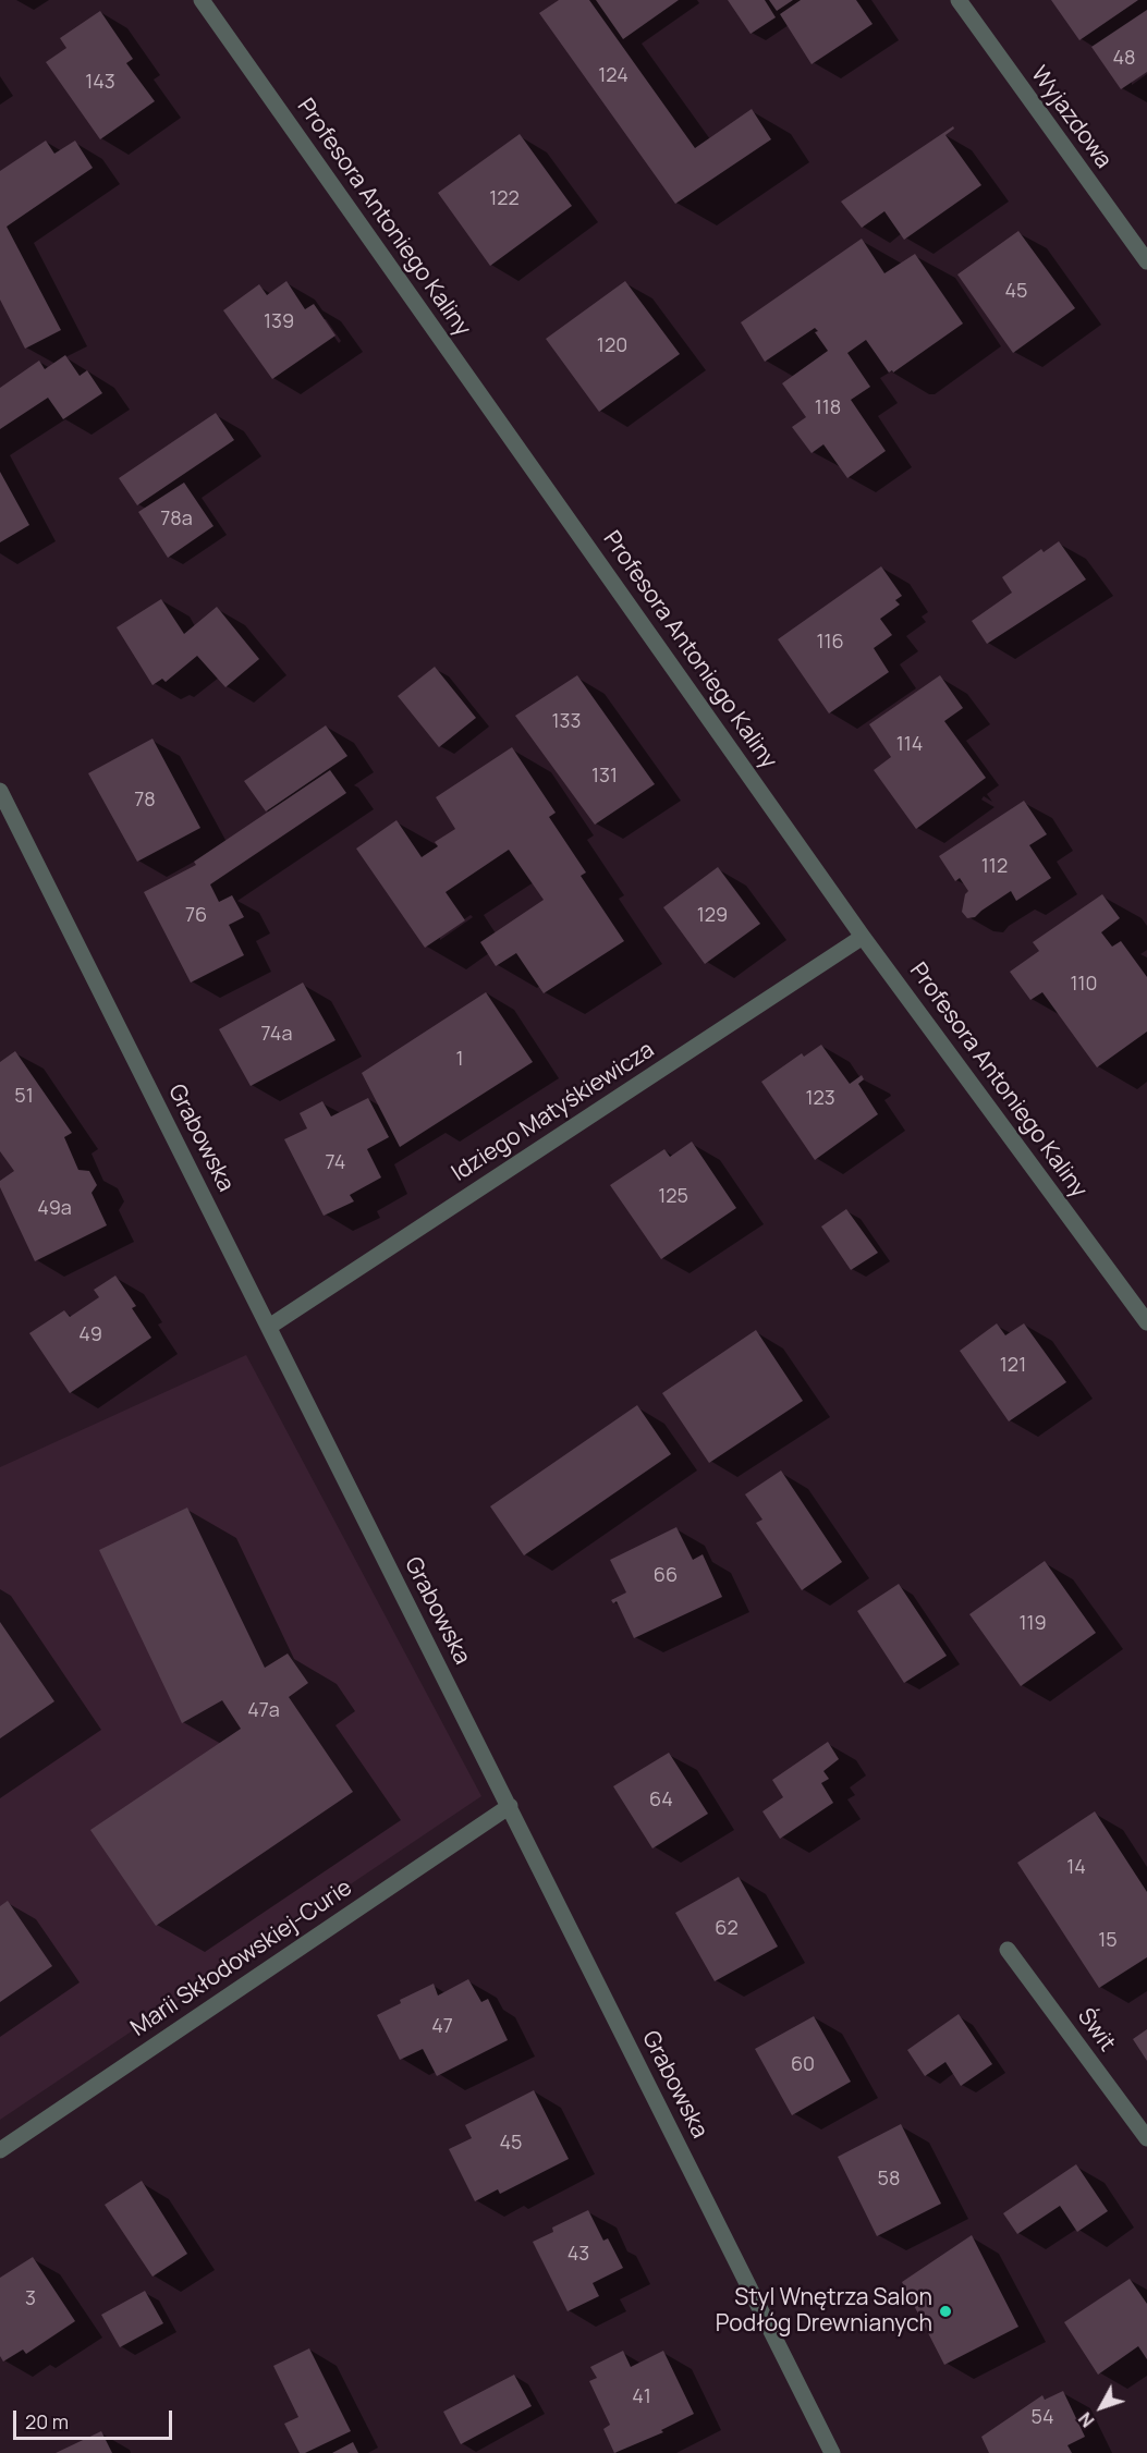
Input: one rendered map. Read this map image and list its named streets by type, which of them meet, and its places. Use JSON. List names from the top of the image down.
{
  "streets": {
    "street": [
      "Wyjazdowa",
      "Profesora Antoniego Kaliny",
      "Idziego Matyśkiewicza",
      "Grabowska",
      "Marii Skłodowskiej-Curie",
      "Świt"
    ]
  },
  "crossings": [
    ["Profesora Antoniego Kaliny", "Idziego Matyśkiewicza"],
    ["Idziego Matyśkiewicza", "Grabowska"],
    ["Grabowska", "Marii Skłodowskiej-Curie"]
  ],
  "places": ["Styl Wnętrza Salon Podłóg Drewnianych"],
  "house_numbers": [
    "48",
    "124",
    "143",
    "122",
    "45",
    "139",
    "120",
    "118",
    "78a",
    "116",
    "133",
    "114",
    "131",
    "78",
    "112",
    "76",
    "129",
    "110",
    "74a",
    "1",
    "51",
    "123",
    "74",
    "125",
    "49a",
    "49",
    "121",
    "66",
    "119",
    "47a",
    "64",
    "14",
    "62",
    "15",
    "47",
    "60",
    "45",
    "58",
    "43",
    "3",
    "41",
    "54"
  ],
  "scale_bar": "20 m",
  "north": "bottom left"
}
